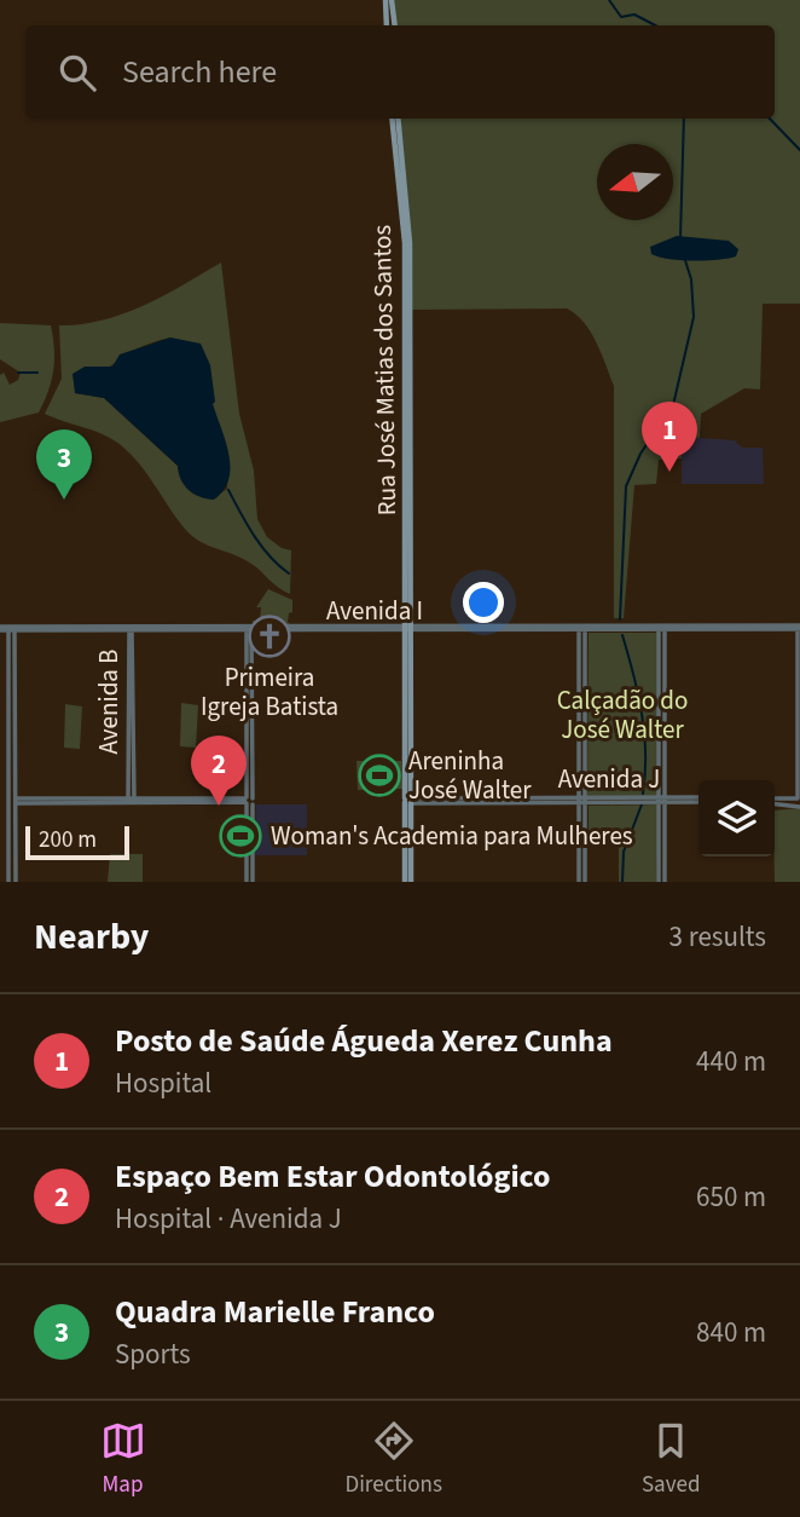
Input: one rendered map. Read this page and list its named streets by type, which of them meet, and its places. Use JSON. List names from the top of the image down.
{
  "streets": {
    "main road": ["Rua José Matias dos Santos"],
    "street": ["Avenida I", "Avenida B", "Avenida J"]
  },
  "crossings": [
    ["Rua José Matias dos Santos", "Avenida I"],
    ["Rua José Matias dos Santos", "Avenida J"],
    ["Avenida I", "Avenida B"]
  ],
  "parks": ["Calçadão do José Walter"],
  "places": {
    "church": ["Primeira Igreja Batista"],
    "sports": ["Areninha José Walter", "Woman's Academia para Mulheres"]
  },
  "scale_bar": "200 m",
  "north": "left",
  "page": {
    "search": "Search here",
    "pins": ["1", "3", "2"],
    "scale": "200 m",
    "heading": ["Nearby", "3 results"],
    "list": [
      {
        "mark": "1",
        "name": "Posto de Saúde Águeda Xerez Cunha",
        "note": "Hospital",
        "value": "440 m"
      },
      {
        "mark": "2",
        "name": "Espaço Bem Estar Odontológico",
        "note": "Hospital · Avenida J",
        "value": "650 m"
      },
      {
        "mark": "3",
        "name": "Quadra Marielle Franco",
        "note": "Sports",
        "value": "840 m"
      }
    ],
    "nav": ["Map", "Directions", "Saved"]
  }
}
